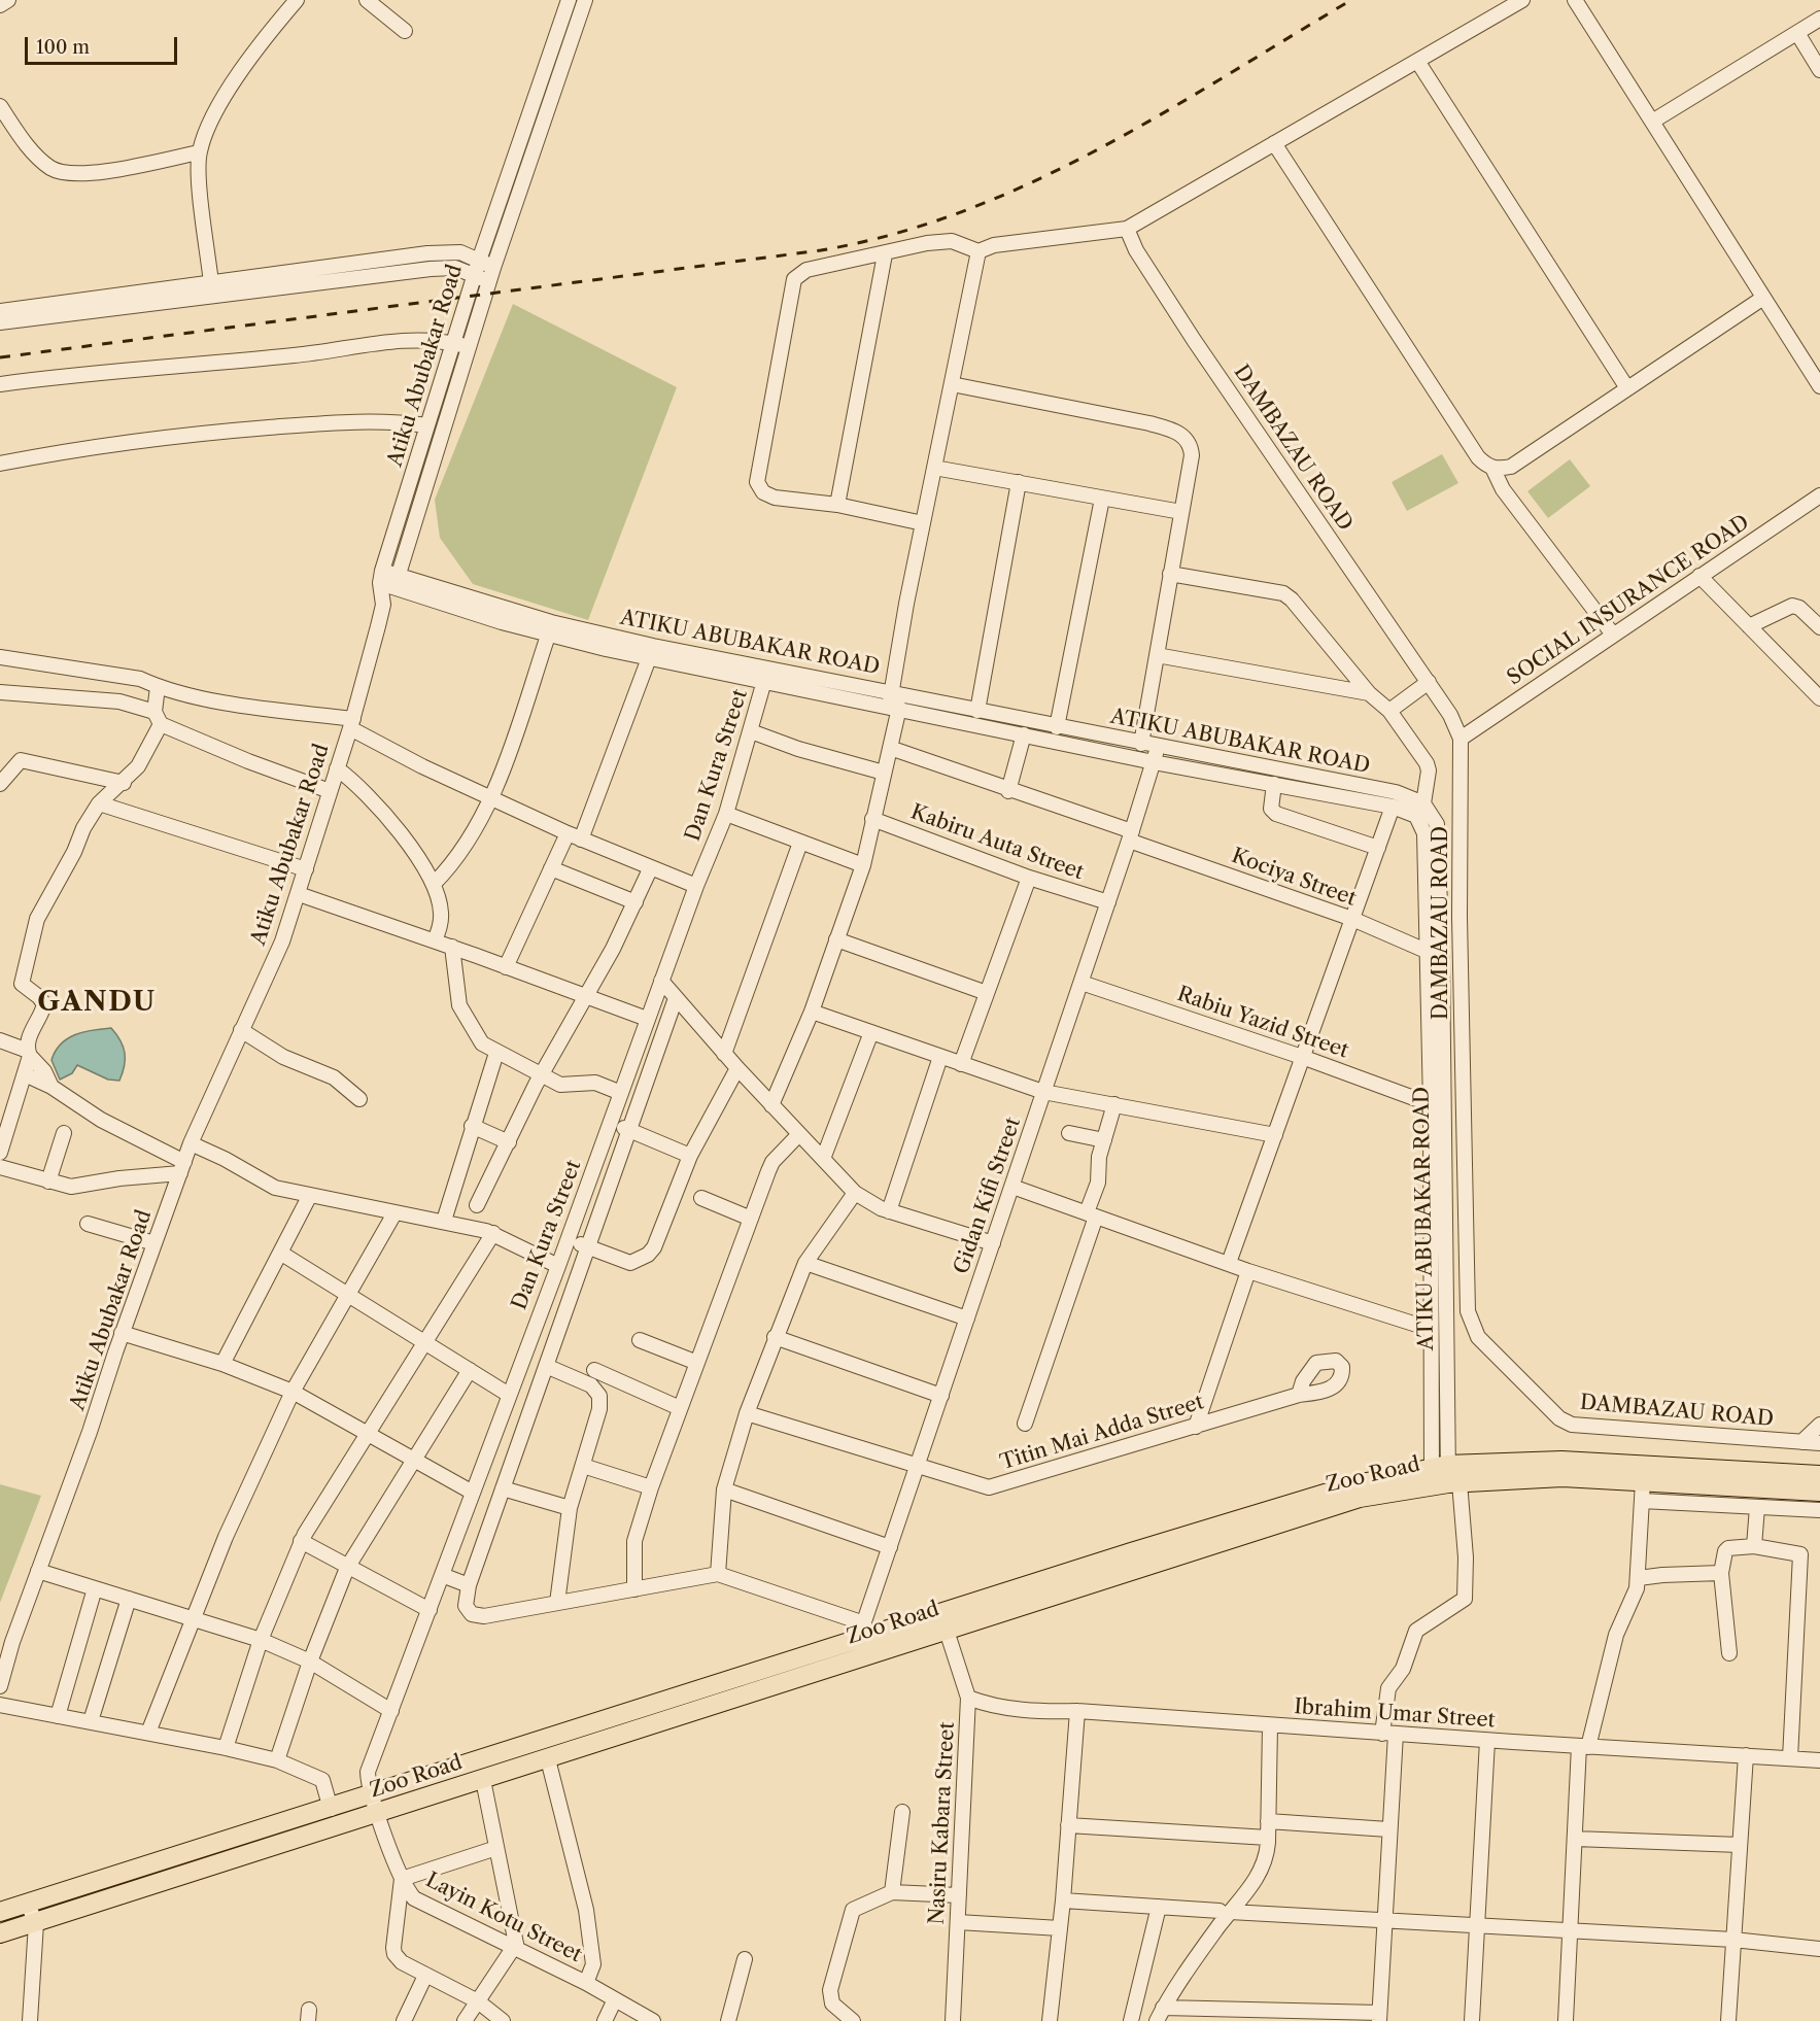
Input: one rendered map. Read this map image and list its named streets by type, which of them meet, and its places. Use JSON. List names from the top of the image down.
{
  "streets": {
    "main road": ["Zoo Road"],
    "street": [
      "Atiku Abubakar Road",
      "DAMBAZAU ROAD",
      "SOCIAL INSURANCE ROAD",
      "ATIKU ABUBAKAR ROAD",
      "Dan Kura Street",
      "Kabiru Auta Street",
      "Kociya Street",
      "Rabiu Yazid Street",
      "Gidan Kifi Street",
      "Titin Mai Adda Street",
      "Ibrahim Umar Street",
      "Nasiru Kabara Street",
      "Layin Kotu Street"
    ]
  },
  "crossings": [
    ["Atiku Abubakar Road", "ATIKU ABUBAKAR ROAD"],
    ["DAMBAZAU ROAD", "SOCIAL INSURANCE ROAD"],
    ["DAMBAZAU ROAD", "Kociya Street"],
    ["ATIKU ABUBAKAR ROAD", "Dan Kura Street"],
    ["ATIKU ABUBAKAR ROAD", "Kociya Street"],
    ["ATIKU ABUBAKAR ROAD", "Gidan Kifi Street"],
    ["ATIKU ABUBAKAR ROAD", "Zoo Road"],
    ["Dan Kura Street", "Zoo Road"],
    ["Dan Kura Street", "Layin Kotu Street"],
    ["Kabiru Auta Street", "Gidan Kifi Street"],
    ["Kociya Street", "Gidan Kifi Street"],
    ["Rabiu Yazid Street", "Gidan Kifi Street"],
    ["Gidan Kifi Street", "Titin Mai Adda Street"],
    ["Gidan Kifi Street", "Zoo Road"],
    ["Zoo Road", "Nasiru Kabara Street"],
    ["Zoo Road", "Layin Kotu Street"],
    ["Ibrahim Umar Street", "Nasiru Kabara Street"]
  ],
  "districts": ["GANDU"],
  "scale_bar": "100 m"
}
